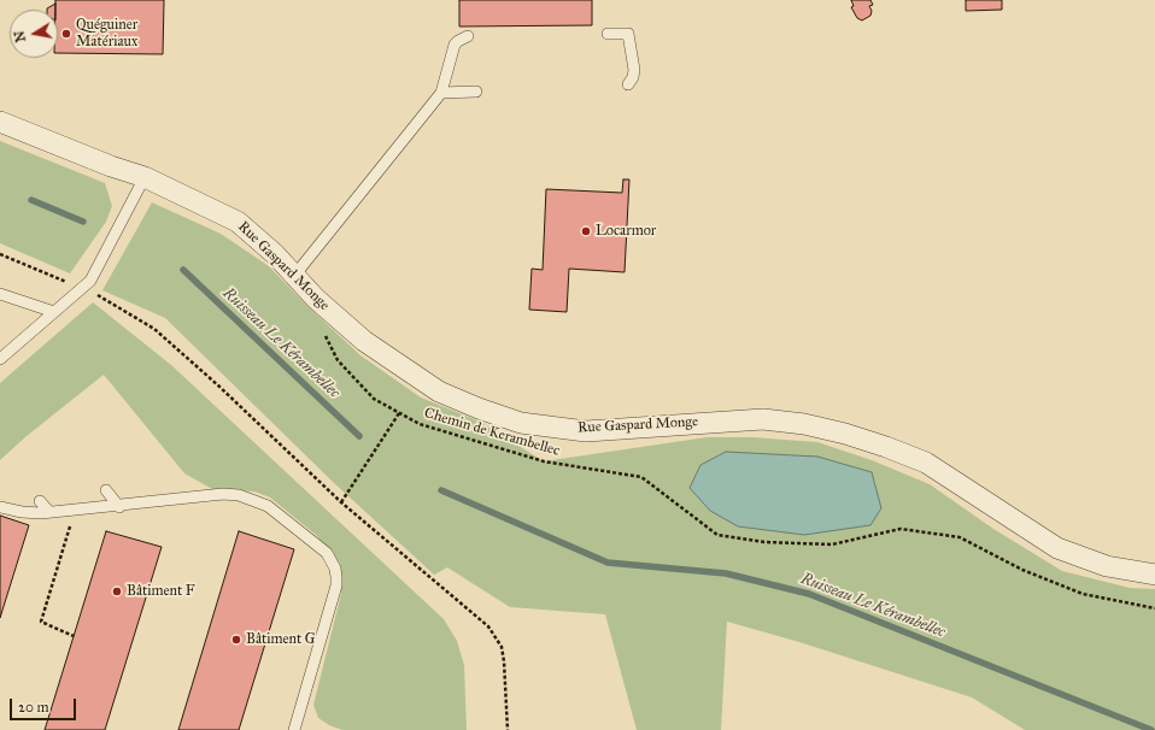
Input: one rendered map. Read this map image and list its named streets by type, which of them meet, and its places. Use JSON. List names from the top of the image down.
{
  "streets": {
    "street": ["Rue Gaspard Monge"],
    "path": ["Chemin de Kerambellec"]
  },
  "crossings": [
    ["Rue Gaspard Monge", "Chemin de Kerambellec"]
  ],
  "water": ["Ruisseau Le Kérambellec"],
  "places": [
    "Quéguiner Matériaux",
    "Locarmor",
    "Bâtiment F",
    "Bâtiment G"
  ],
  "scale_bar": "20 m",
  "north": "left"
}
